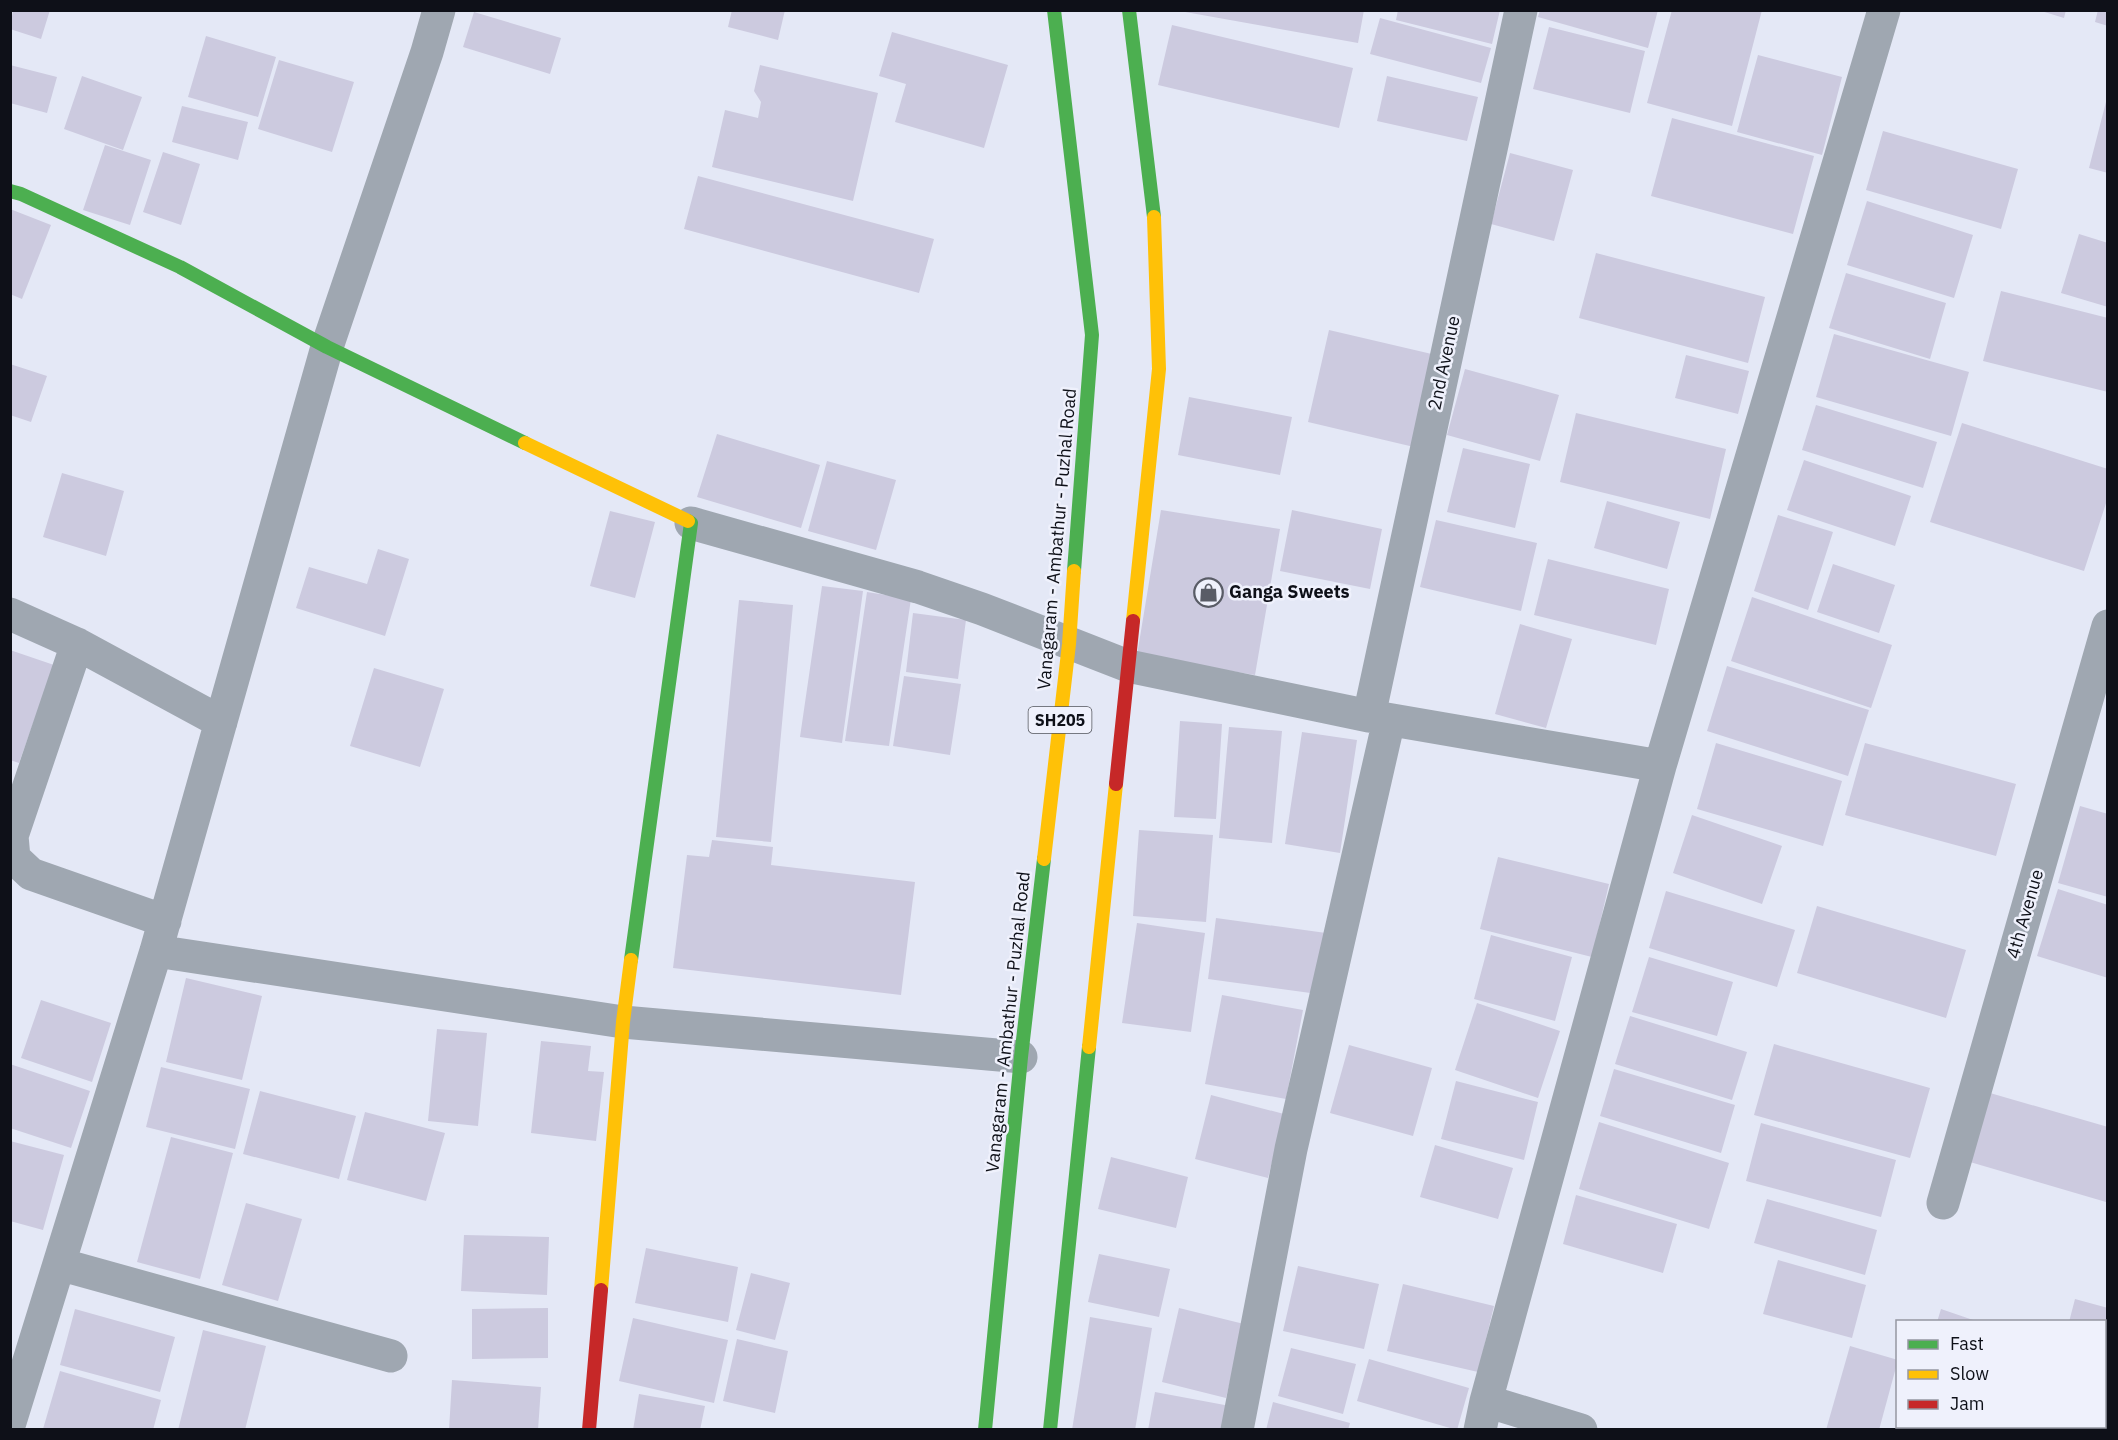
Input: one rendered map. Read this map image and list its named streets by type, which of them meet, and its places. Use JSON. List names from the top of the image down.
{
  "streets": {
    "main road": ["Vanagaram - Ambathur - Puzhal Road", "SH205"],
    "street": ["2nd Avenue", "4th Avenue"]
  },
  "places": {
    "shop": ["Ganga Sweets"]
  },
  "legend": ["Fast", "Slow", "Jam"]
}
